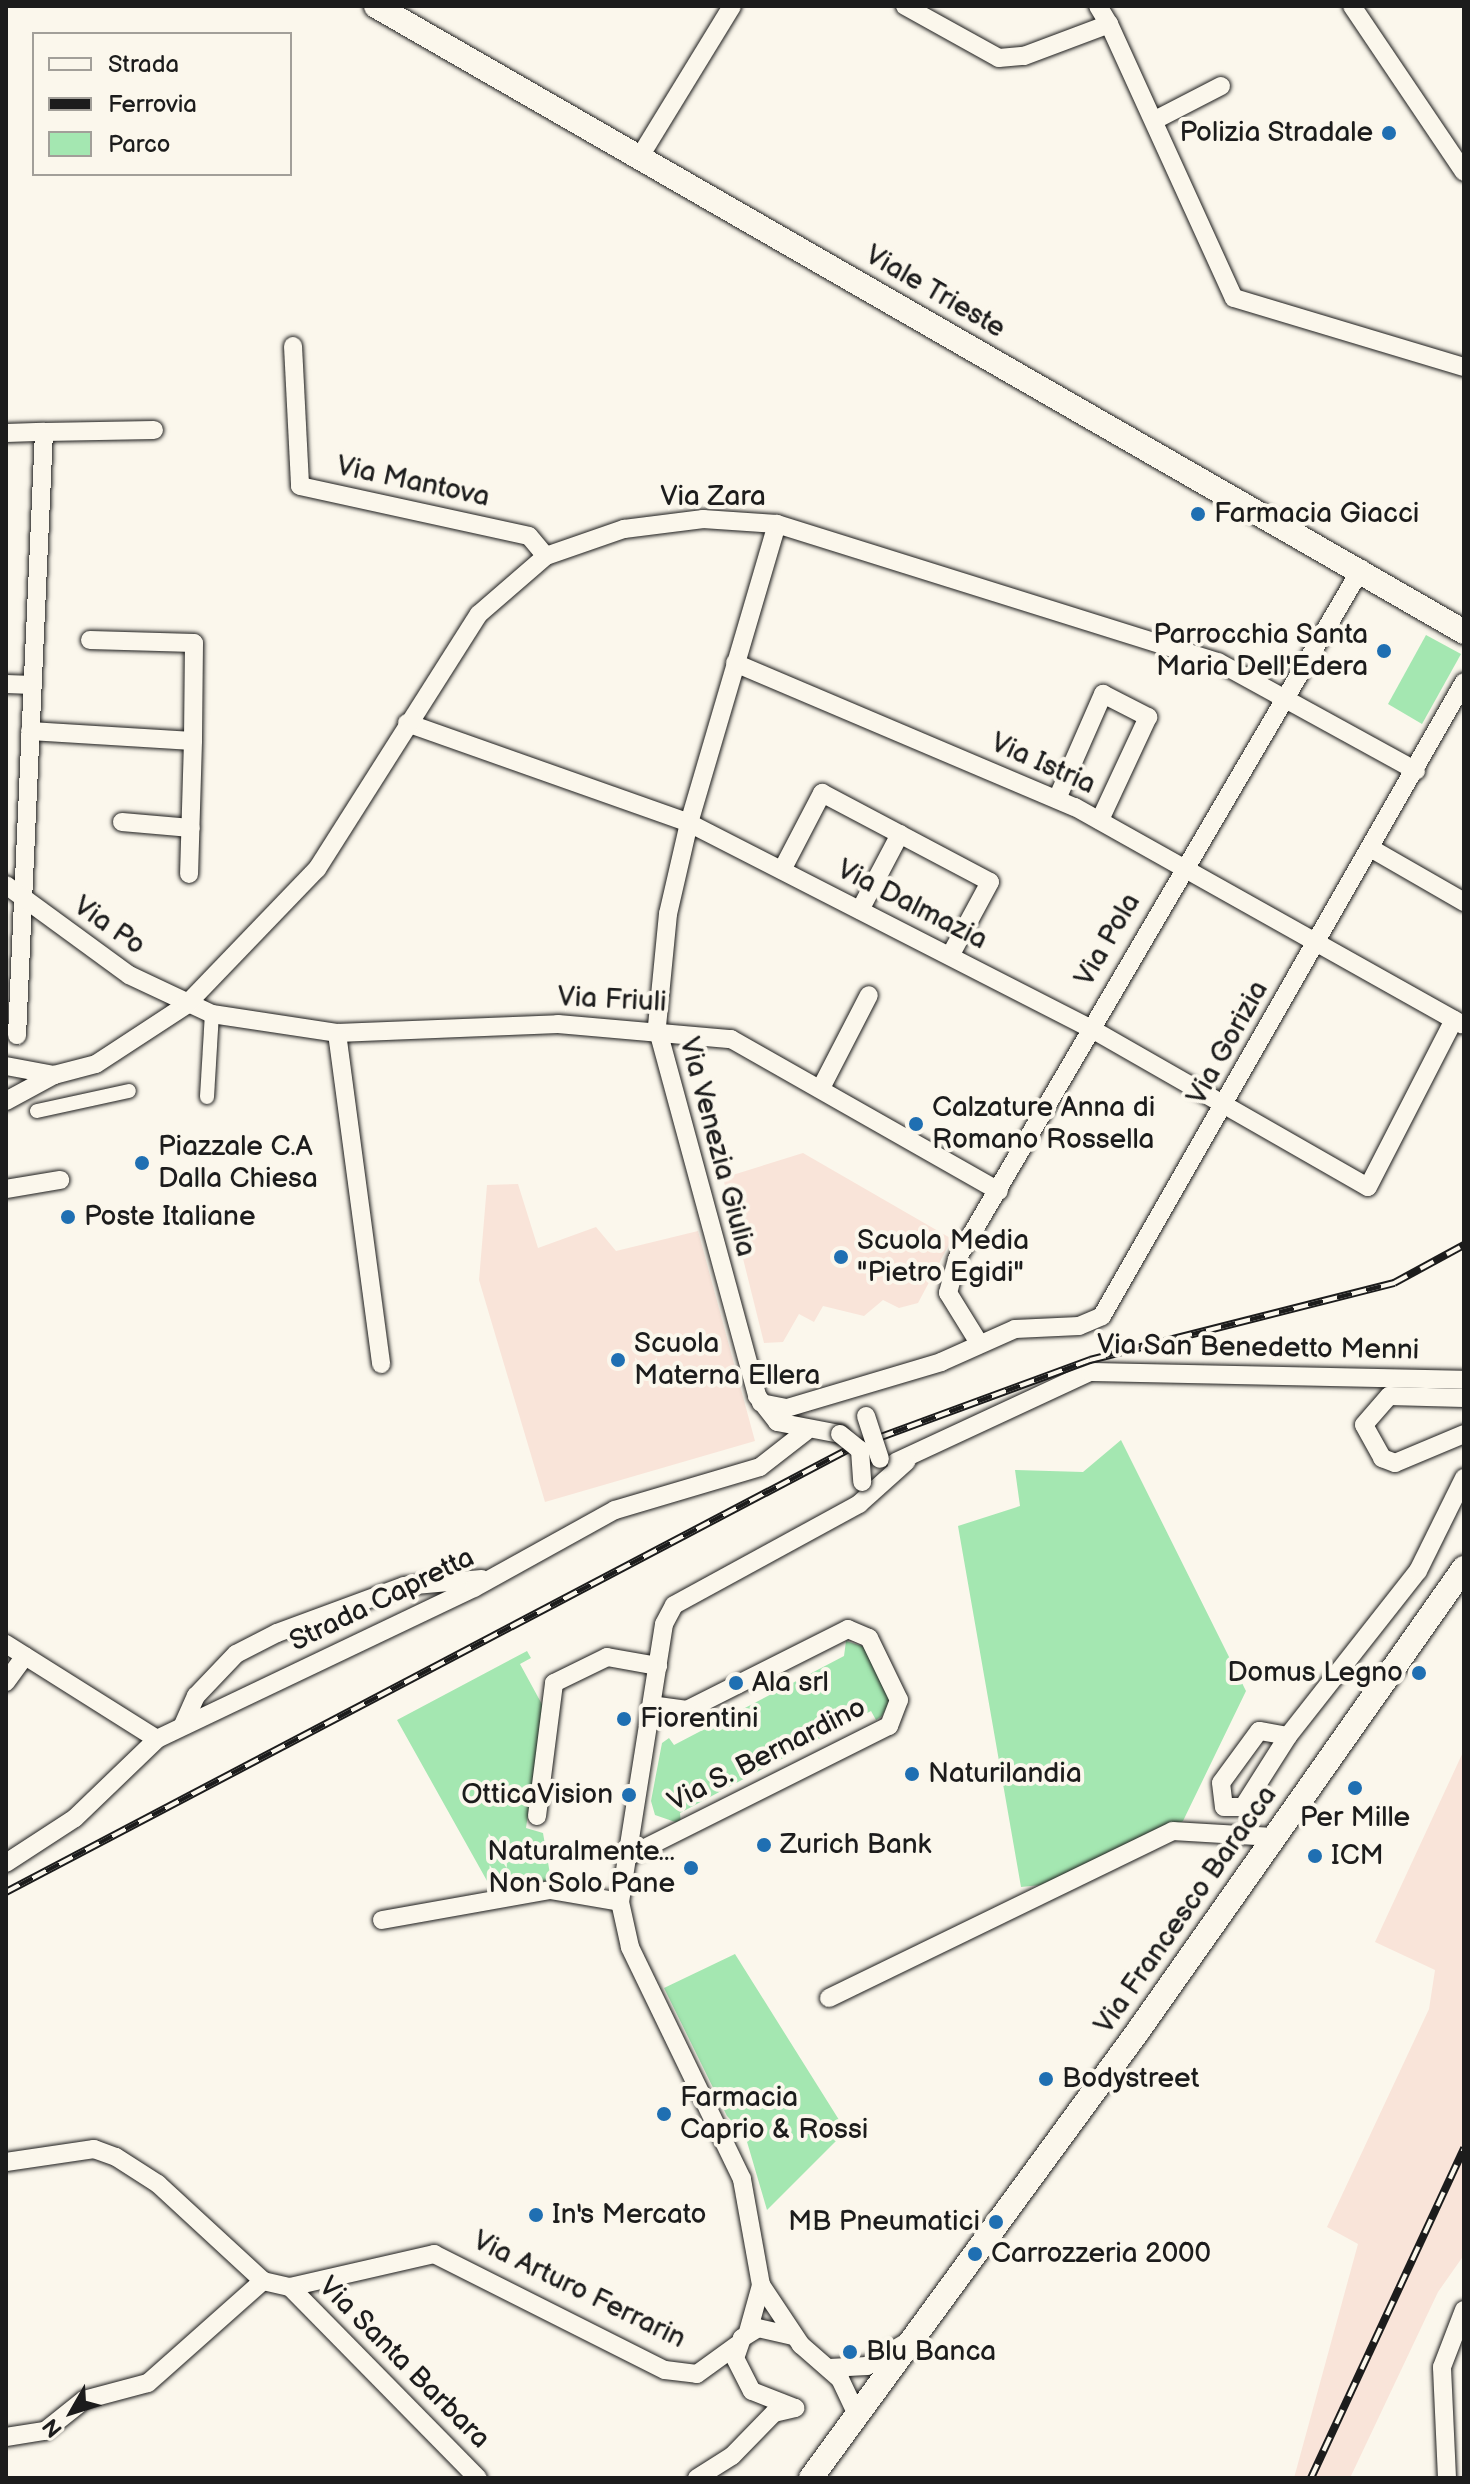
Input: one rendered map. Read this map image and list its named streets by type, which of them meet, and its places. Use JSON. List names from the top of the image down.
{
  "streets": {
    "main road": ["Viale Trieste", "Via Francesco Baracca"],
    "street": [
      "Via Mantova",
      "Via Zara",
      "Via Istria",
      "Via Dalmazia",
      "Via Po",
      "Via Pola",
      "Via Friuli",
      "Via Gorizia",
      "Via Venezia Giulia",
      "Via San Benedetto Menni",
      "Strada Capretta",
      "Via S. Bernardino",
      "Via Arturo Ferrarin",
      "Via Santa Barbara"
    ]
  },
  "crossings": [
    ["Viale Trieste", "Via Pola"],
    ["Via Mantova", "Via Zara"],
    ["Via Zara", "Via Dalmazia"],
    ["Via Zara", "Via Po"],
    ["Via Zara", "Via Pola"],
    ["Via Zara", "Via Friuli"],
    ["Via Zara", "Via Gorizia"],
    ["Via Zara", "Via Venezia Giulia"],
    ["Via Istria", "Via Dalmazia"],
    ["Via Istria", "Via Pola"],
    ["Via Istria", "Via Gorizia"],
    ["Via Istria", "Via Venezia Giulia"],
    ["Via Dalmazia", "Via Pola"],
    ["Via Dalmazia", "Via Gorizia"],
    ["Via Dalmazia", "Via Venezia Giulia"],
    ["Via Po", "Via Friuli"],
    ["Via Pola", "Via Friuli"],
    ["Via Pola", "Via Gorizia"],
    ["Via Friuli", "Via Venezia Giulia"],
    ["Via Gorizia", "Via Venezia Giulia"],
    ["Via Arturo Ferrarin", "Via Santa Barbara"]
  ],
  "places": [
    "Polizia Stradale",
    "Farmacia Giacci",
    "Parrocchia Santa Maria Dell'Edera",
    "Calzature Anna di Romano Rossella",
    "Piazzale C.A Dalla Chiesa",
    "Poste Italiane",
    "Scuola Media \"Pietro Egidi\"",
    "Scuola Materna Ellera",
    "Domus Legno",
    "Ala srl",
    "Fiorentini",
    "Naturilandia",
    "Per Mille",
    "OtticaVision",
    "Zurich Bank",
    "ICM",
    "Naturalmente... Non Solo Pane",
    "Bodystreet",
    "Farmacia Caprio & Rossi",
    "In's Mercato",
    "MB Pneumatici",
    "Carrozzeria 2000",
    "Blu Banca"
  ],
  "legend": ["Strada", "Ferrovia", "Parco"],
  "north": "bottom left"
}
